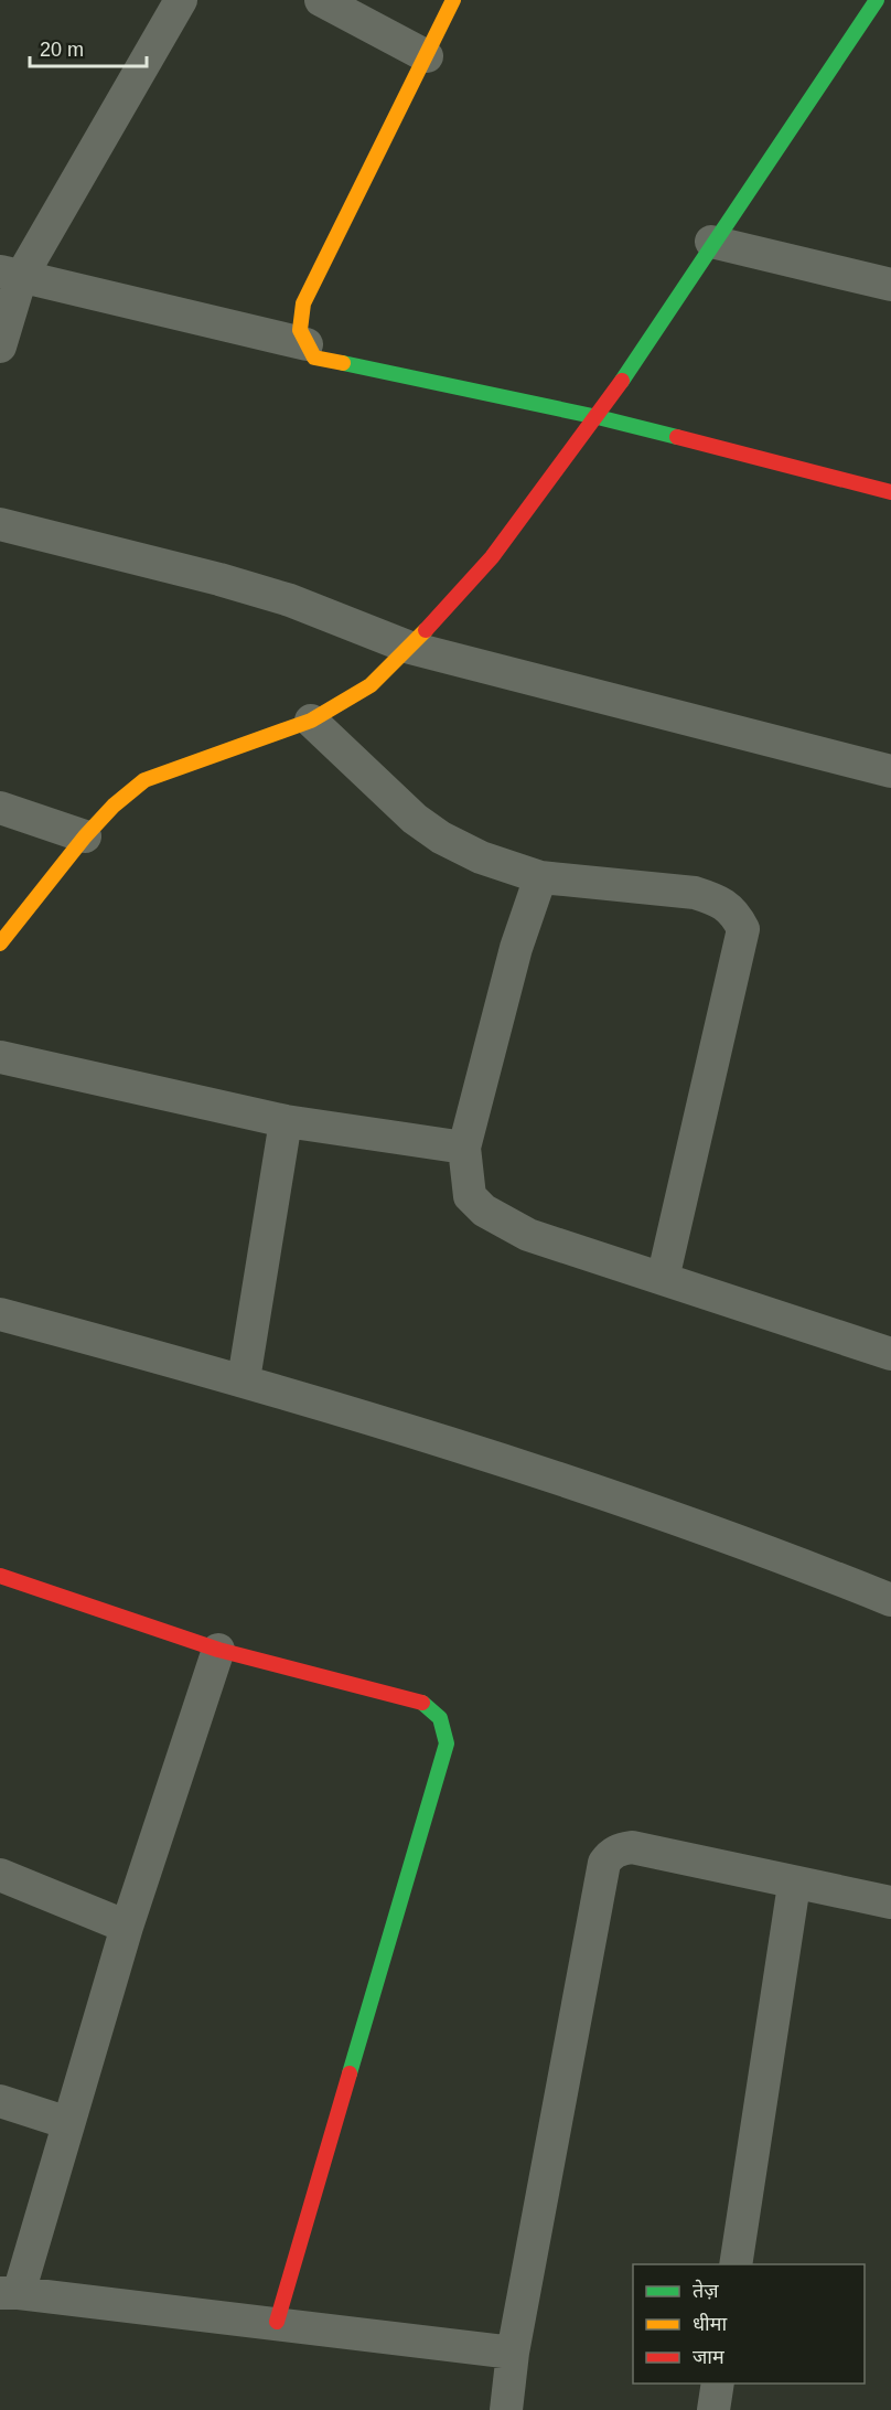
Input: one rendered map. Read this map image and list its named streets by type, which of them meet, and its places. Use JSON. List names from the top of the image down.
{
  "legend": ["तेज़", "धीमा", "जाम"],
  "scale_bar": "20 m"
}
